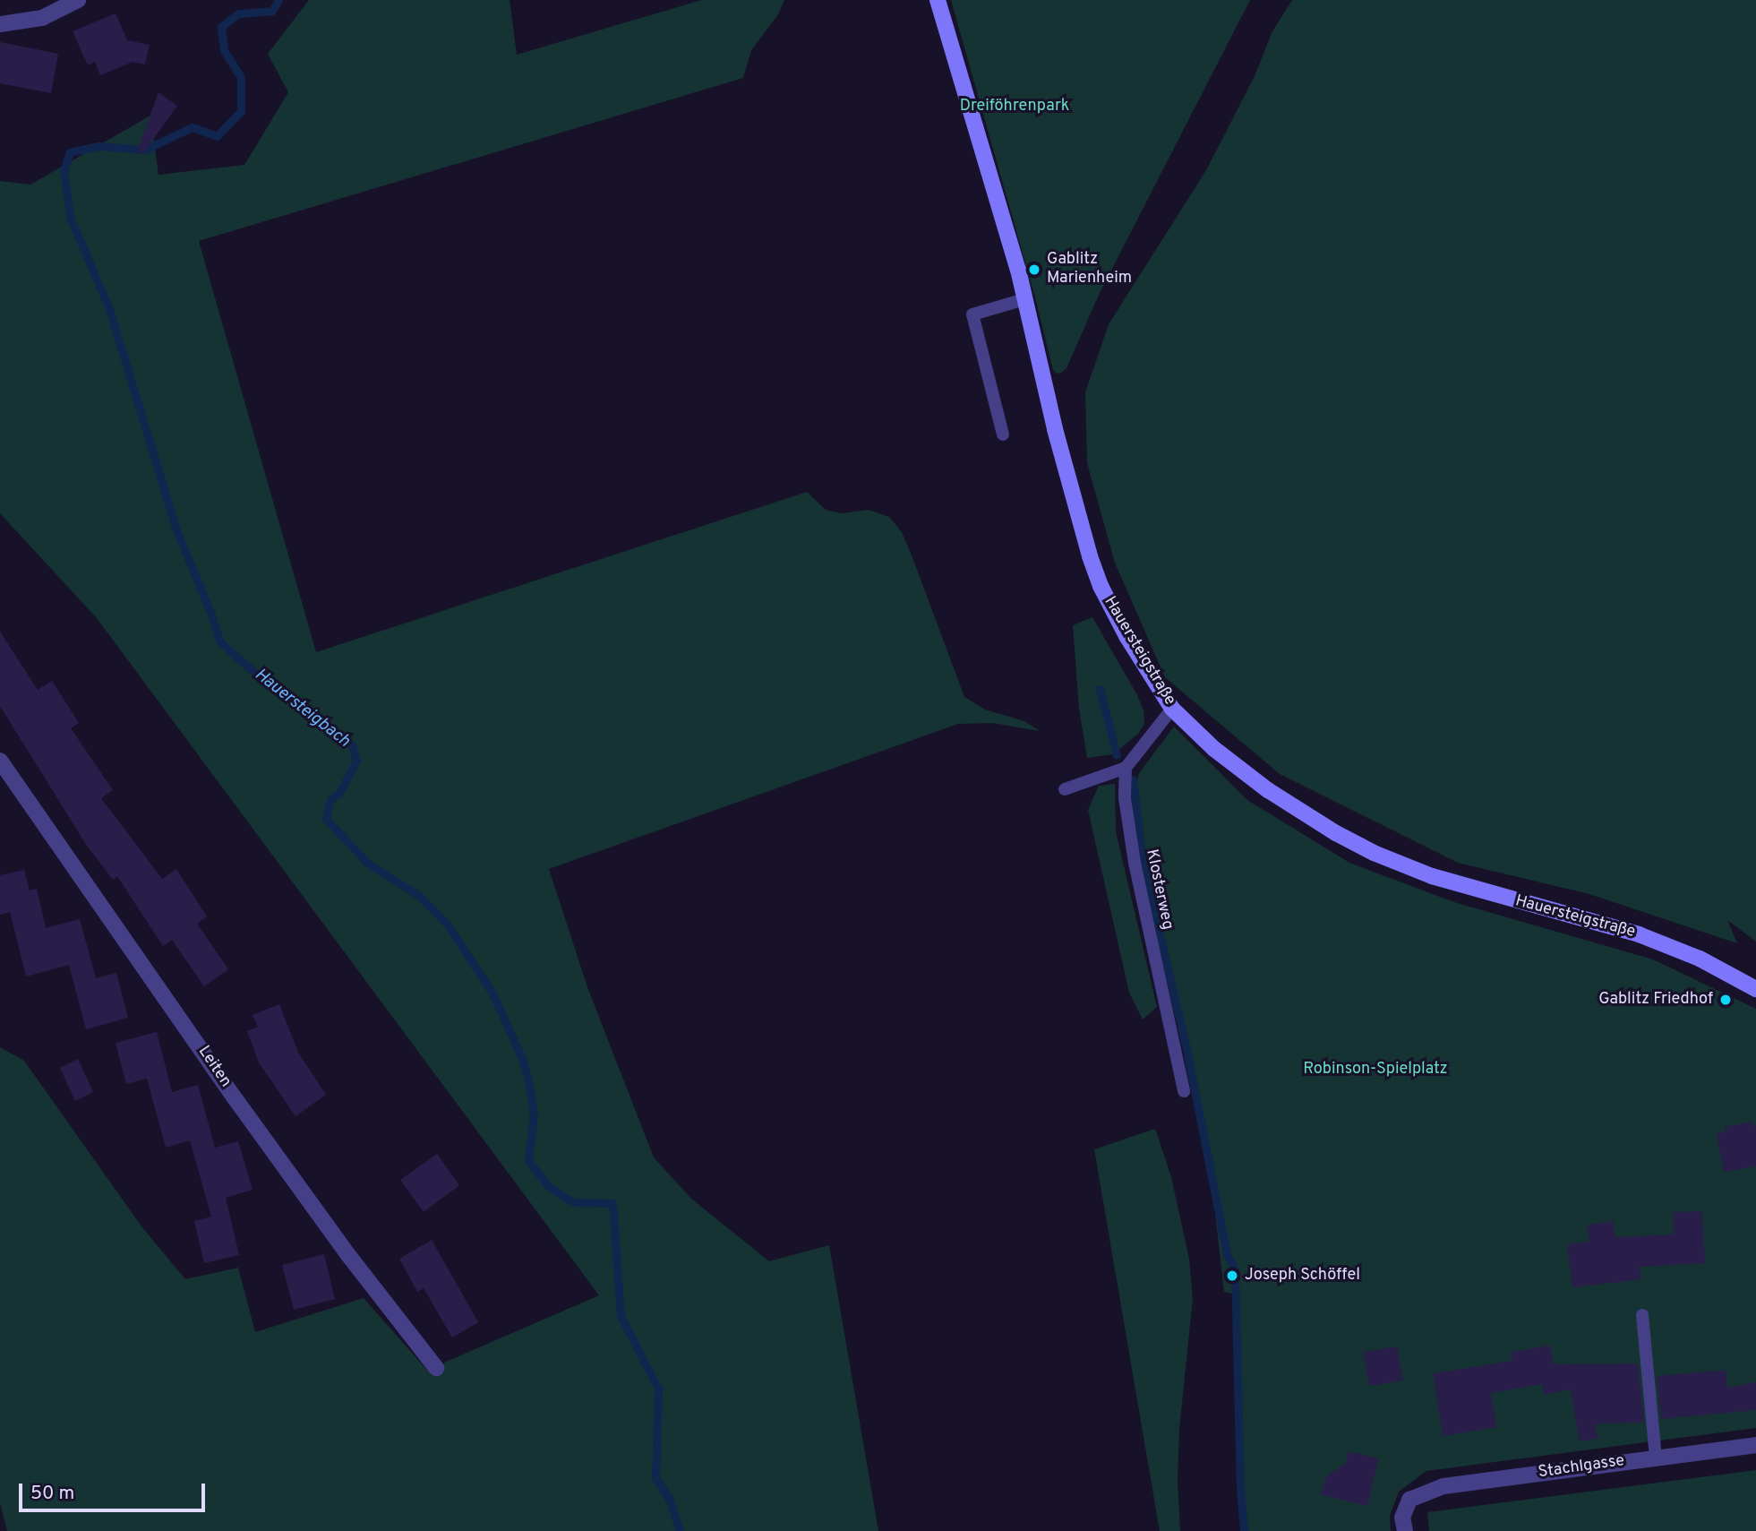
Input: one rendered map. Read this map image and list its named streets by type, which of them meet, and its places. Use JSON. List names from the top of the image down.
{
  "streets": {
    "street": ["Hauersteigstraße", "Leiten", "Stachlgasse"],
    "lane": ["Klosterweg"]
  },
  "water": ["Hauersteigbach"],
  "parks": ["Dreiföhrenpark", "Robinson-Spielplatz"],
  "places": ["Gablitz Marienheim", "Gablitz Friedhof", "Joseph Schöffel"],
  "scale_bar": "50 m"
}
